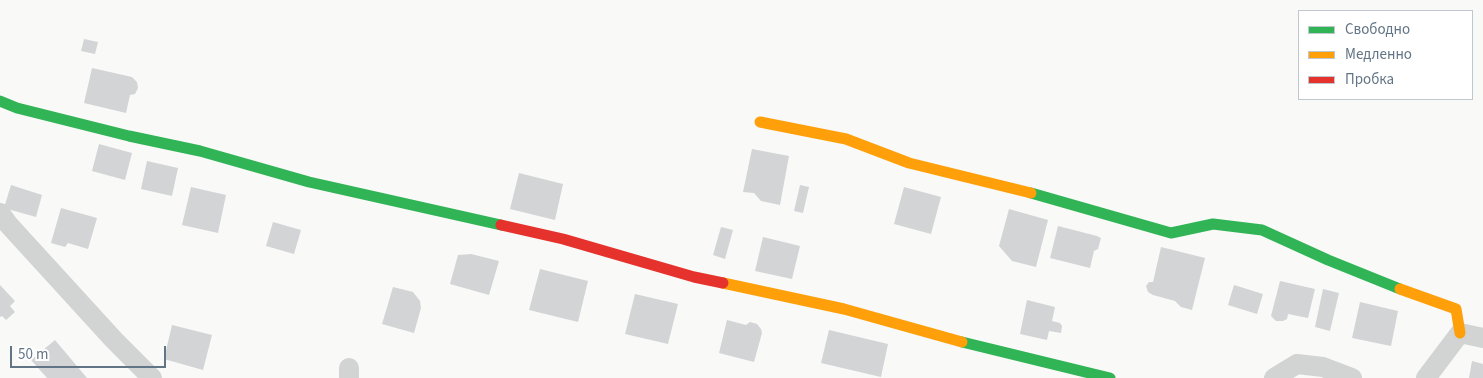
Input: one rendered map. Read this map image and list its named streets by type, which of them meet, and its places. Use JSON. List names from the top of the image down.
{
  "legend": ["Свободно", "Медленно", "Пробка"],
  "scale_bar": "50 m"
}
